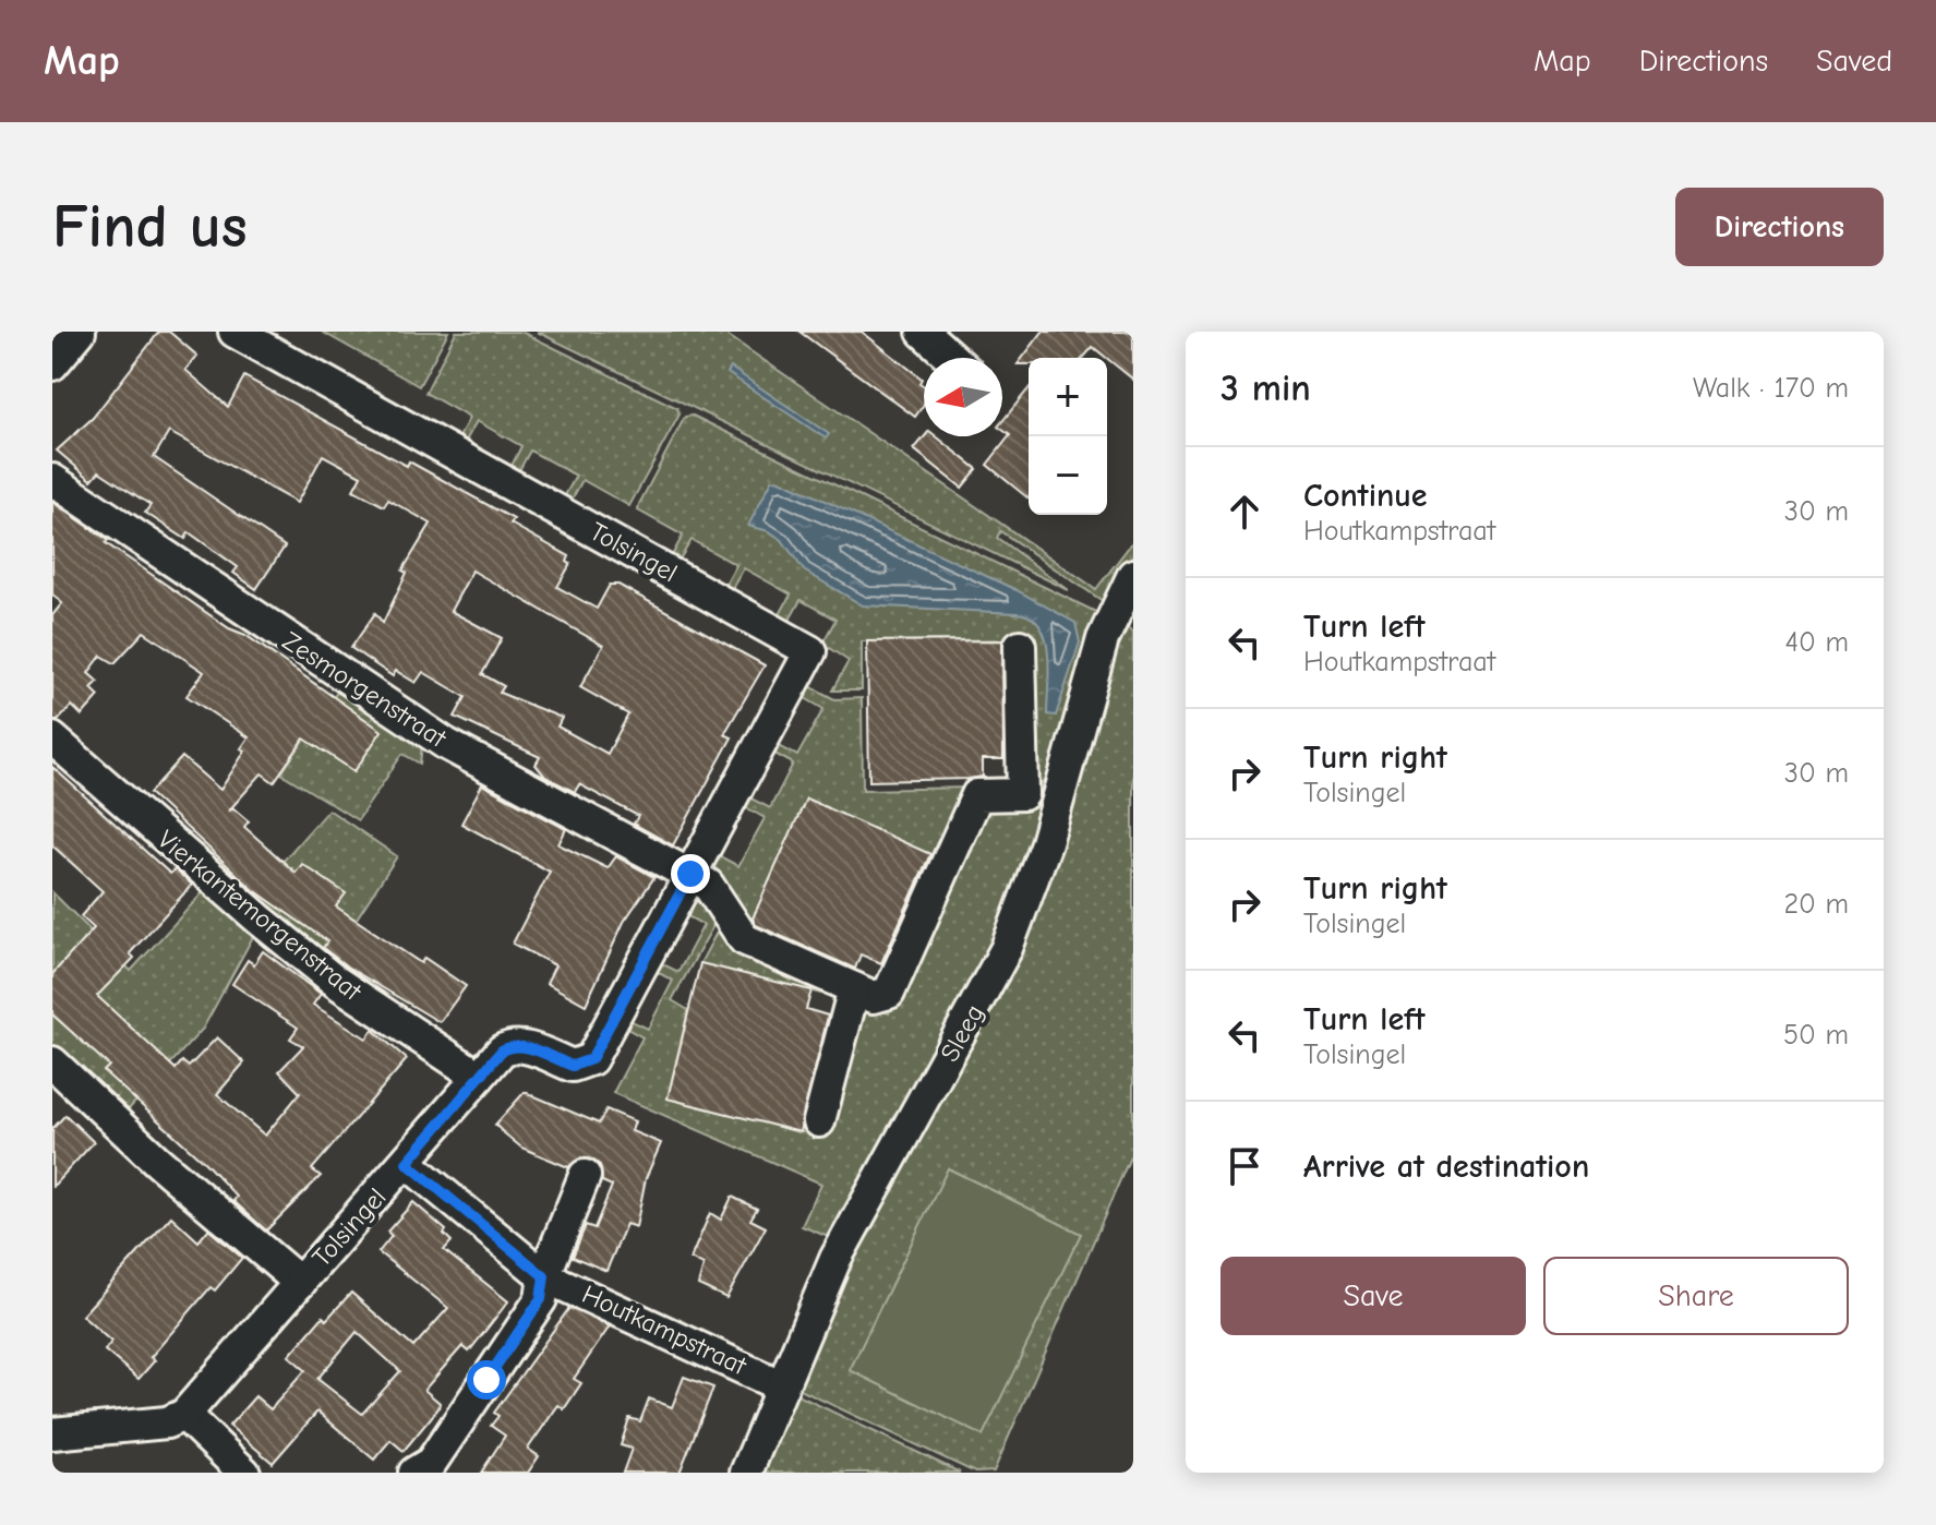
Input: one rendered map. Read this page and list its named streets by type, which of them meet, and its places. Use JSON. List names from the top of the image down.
{
  "streets": {
    "street": [
      "Tolsingel",
      "Zesmorgenstraat",
      "Vierkantemorgenstraat",
      "Sleeg",
      "Houtkampstraat"
    ]
  },
  "crossings": [
    ["Tolsingel", "Zesmorgenstraat"],
    ["Tolsingel", "Vierkantemorgenstraat"],
    ["Tolsingel", "Houtkampstraat"],
    ["Sleeg", "Houtkampstraat"]
  ],
  "north": "left",
  "page": {
    "header": "Map",
    "nav": ["Map", "Directions", "Saved"],
    "buttons": [
      "Directions",
      ["Save", "Share"]
    ],
    "title": "Find us",
    "heading": ["3 min", "Walk · 170 m"],
    "map_buttons": ["+", "−"],
    "list": [
      ["Continue", "Houtkampstraat", "30 m"],
      ["Turn left", "Houtkampstraat", "40 m"],
      ["Turn right", "Tolsingel", "30 m"],
      ["Turn right", "Tolsingel", "20 m"],
      ["Turn left", "Tolsingel", "50 m"],
      "Arrive at destination"
    ]
  }
}
